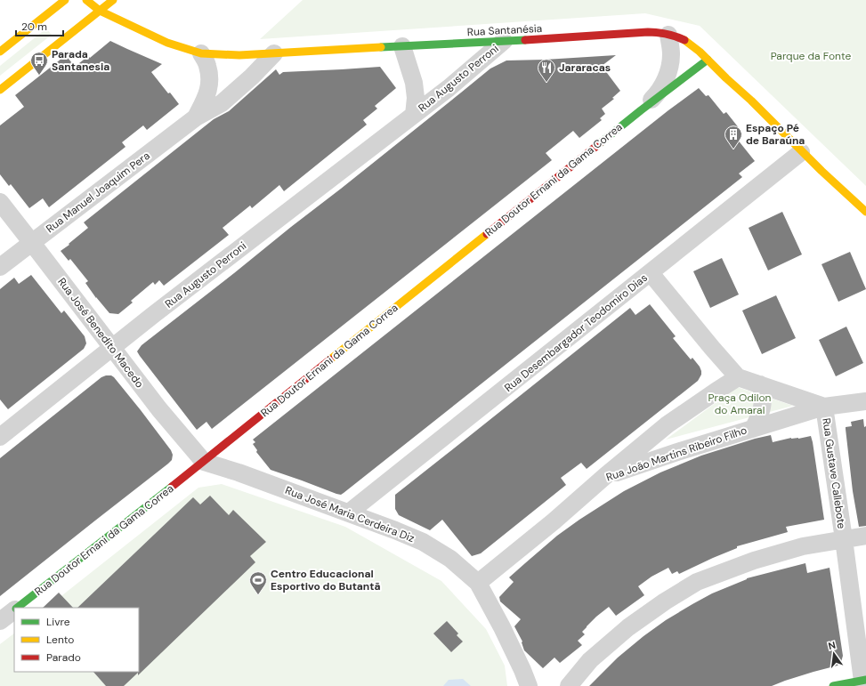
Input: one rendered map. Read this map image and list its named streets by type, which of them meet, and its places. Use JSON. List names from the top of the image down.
{
  "streets": {
    "street": [
      "Rua Santanésia",
      "Rua Augusto Perroni",
      "Rua Doutor Ernani da Gama Correa",
      "Rua Manuel Joaquim Pera",
      "Rua José Benedito Macedo",
      "Rua Desembargador Teodomiro Dias",
      "Rua João Martins Ribeiro Filho",
      "Rua Gustave Callebote",
      "Rua José Maria Cerdeira Diz"
    ]
  },
  "crossings": [
    ["Rua Santanésia", "Rua Augusto Perroni"],
    ["Rua Santanésia", "Rua Doutor Ernani da Gama Correa"],
    ["Rua Santanésia", "Rua Manuel Joaquim Pera"],
    ["Rua Santanésia", "Rua Desembargador Teodomiro Dias"],
    ["Rua Augusto Perroni", "Rua José Benedito Macedo"],
    ["Rua Doutor Ernani da Gama Correa", "Rua José Benedito Macedo"],
    ["Rua Doutor Ernani da Gama Correa", "Rua José Maria Cerdeira Diz"],
    ["Rua Manuel Joaquim Pera", "Rua José Benedito Macedo"],
    ["Rua José Benedito Macedo", "Rua José Maria Cerdeira Diz"],
    ["Rua Desembargador Teodomiro Dias", "Rua José Maria Cerdeira Diz"],
    ["Rua João Martins Ribeiro Filho", "Rua Gustave Callebote"],
    ["Rua João Martins Ribeiro Filho", "Rua José Maria Cerdeira Diz"]
  ],
  "parks": ["Parque da Fonte", "Praça Odilon do Amaral"],
  "places": {
    "bus stop": ["Parada Santanesia"],
    "restaurant": ["Jararacas"],
    "building": ["Espaço Pé de Baraúna"],
    "sports": ["Centro Educacional Esportivo do Butantã"]
  },
  "legend": ["Livre", "Lento", "Parado"],
  "scale_bar": "20 m",
  "north": "top"
}
